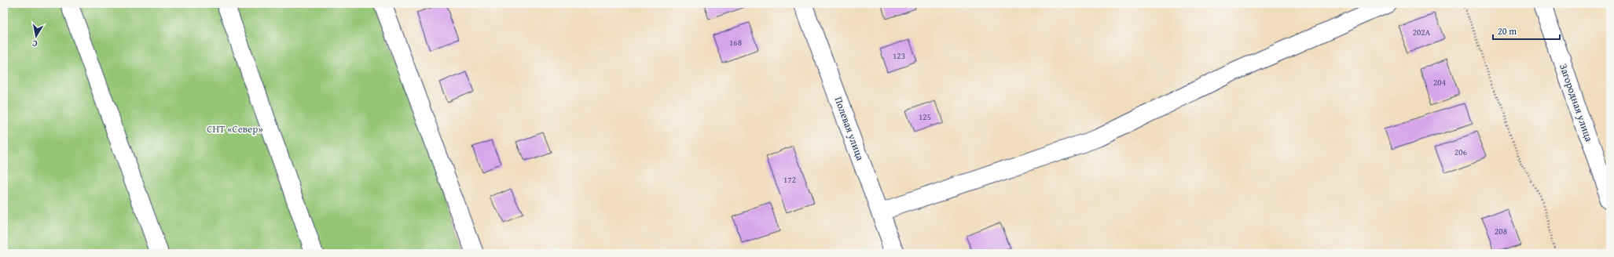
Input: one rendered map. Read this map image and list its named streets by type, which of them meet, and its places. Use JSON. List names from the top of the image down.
{
  "streets": {
    "street": ["Загородная улица", "Полевая улица"]
  },
  "parks": ["СНТ «Север»"],
  "house_numbers": [
    "202А",
    "168",
    "123",
    "204",
    "125",
    "206",
    "172",
    "208"
  ],
  "scale_bar": "20 m",
  "north": "bottom"
}
